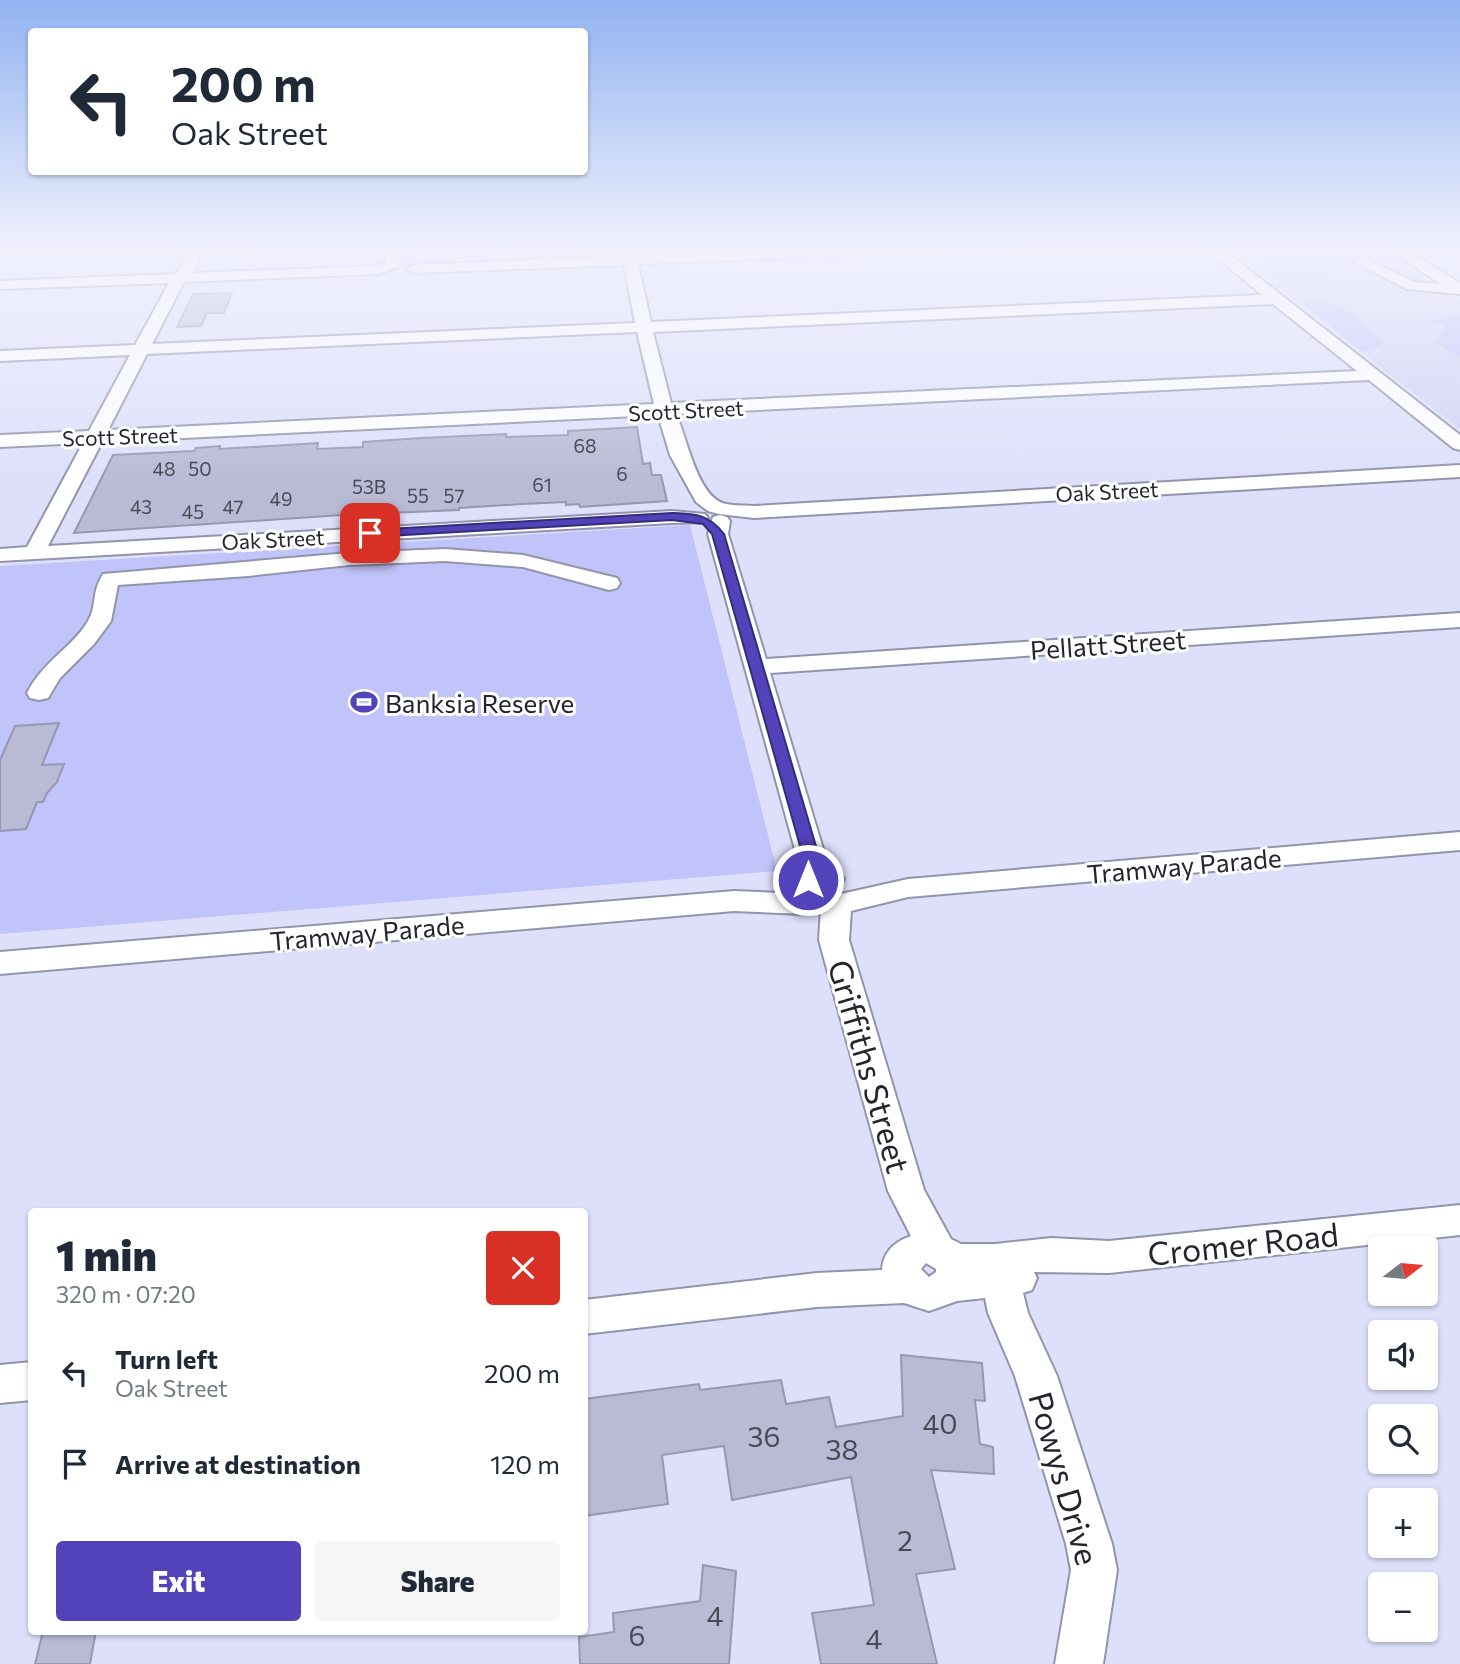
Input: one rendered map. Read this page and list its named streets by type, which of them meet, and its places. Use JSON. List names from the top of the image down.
{
  "streets": {
    "street": [
      "Scott Street",
      "Oak Street",
      "Pellatt Street",
      "Tramway Parade",
      "Griffiths Street",
      "Cromer Road",
      "Powys Drive"
    ]
  },
  "crossings": [
    ["Scott Street", "Griffiths Street"],
    ["Oak Street", "Griffiths Street"],
    ["Pellatt Street", "Griffiths Street"],
    ["Tramway Parade", "Griffiths Street"],
    ["Griffiths Street", "Cromer Road"],
    ["Cromer Road", "Powys Drive"]
  ],
  "places": {
    "sports": ["Banksia Reserve"]
  },
  "house_numbers": [
    "68",
    "48",
    "50",
    "6",
    "61",
    "53B",
    "55",
    "57",
    "49",
    "43",
    "47",
    "45",
    "40",
    "36",
    "38",
    "2",
    "4",
    "6",
    "4"
  ],
  "north": "right",
  "page": {
    "turn": ["200 m", "Oak Street"],
    "heading": ["1 min", "320 m · 07:20"],
    "map_buttons": ["+", "−"],
    "list": [
      {
        "name": "Turn left",
        "note": "Oak Street",
        "value": "200 m"
      },
      {
        "name": "Arrive at destination",
        "value": "120 m"
      }
    ],
    "buttons": ["Exit", "Share"]
  }
}
